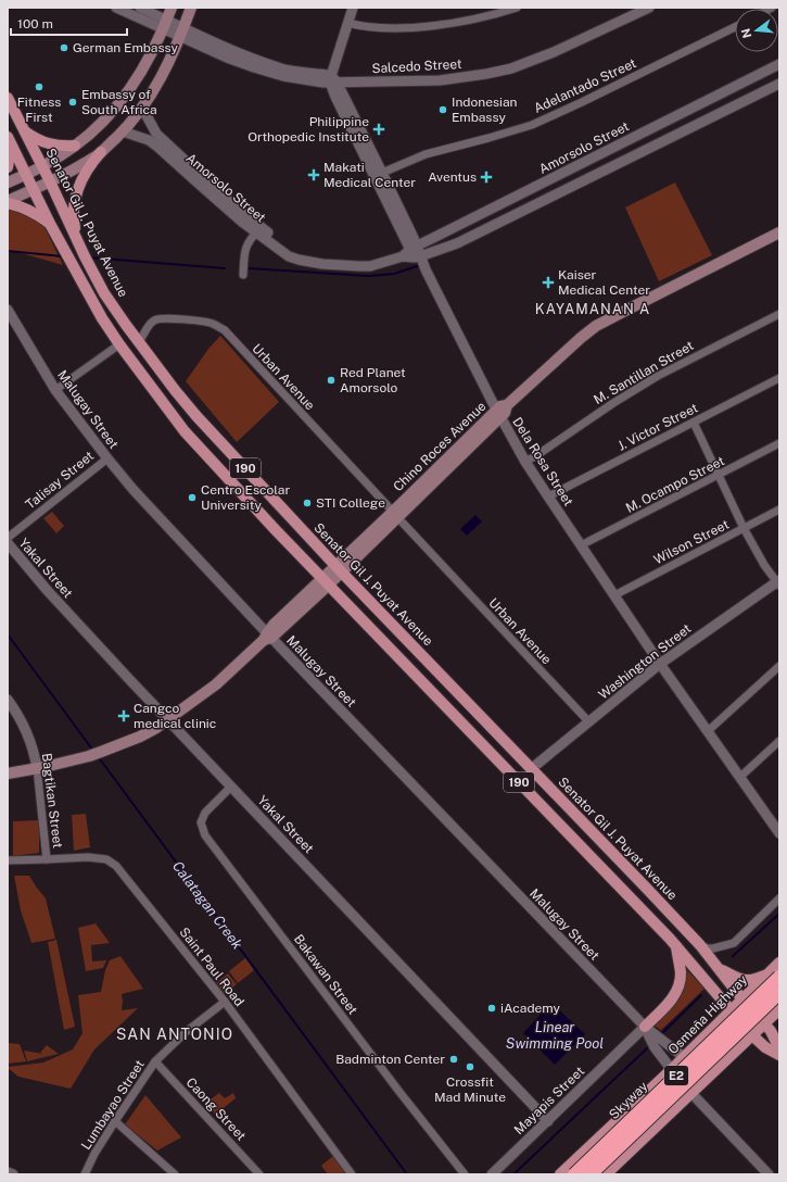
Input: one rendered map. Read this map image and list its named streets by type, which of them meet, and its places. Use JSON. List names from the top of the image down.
{
  "streets": {
    "highway": ["E2", "Skyway"],
    "main road": [
      "Senator Gil J. Puyat Avenue",
      "Chino Roces Avenue",
      "190",
      "Osmeña Highway"
    ],
    "street": [
      "Salcedo Street",
      "Adelantado Street",
      "Amorsolo Street",
      "M. Santillan Street",
      "Urban Avenue",
      "Malugay Street",
      "J. Victor Street",
      "Dela Rosa Street",
      "Talisay Street",
      "M. Ocampo Street",
      "Wilson Street",
      "Yakal Street",
      "Washington Street",
      "Bagtikan Street",
      "Saint Paul Road",
      "Bakawan Street",
      "Mayapis Street",
      "Lumbayao Street",
      "Caong Street"
    ]
  },
  "crossings": [
    ["Salcedo Street", "Dela Rosa Street"],
    ["Adelantado Street", "Dela Rosa Street"],
    ["Amorsolo Street", "Dela Rosa Street"],
    ["Senator Gil J. Puyat Avenue", "Urban Avenue"],
    ["Senator Gil J. Puyat Avenue", "Chino Roces Avenue"],
    ["Senator Gil J. Puyat Avenue", "Washington Street"],
    ["Senator Gil J. Puyat Avenue", "Osmeña Highway"],
    ["M. Santillan Street", "Dela Rosa Street"],
    ["Urban Avenue", "Chino Roces Avenue"],
    ["Urban Avenue", "Washington Street"],
    ["Malugay Street", "Chino Roces Avenue"],
    ["Malugay Street", "Talisay Street"],
    ["Malugay Street", "Osmeña Highway"],
    ["Malugay Street", "Mayapis Street"],
    ["J. Victor Street", "Dela Rosa Street"],
    ["Chino Roces Avenue", "Dela Rosa Street"],
    ["Chino Roces Avenue", "190"],
    ["Chino Roces Avenue", "Yakal Street"],
    ["Chino Roces Avenue", "Bagtikan Street"],
    ["Dela Rosa Street", "M. Ocampo Street"],
    ["Dela Rosa Street", "Wilson Street"],
    ["Dela Rosa Street", "Washington Street"],
    ["190", "Osmeña Highway"],
    ["Yakal Street", "Bakawan Street"],
    ["Yakal Street", "Mayapis Street"],
    ["Bagtikan Street", "Saint Paul Road"],
    ["Saint Paul Road", "Lumbayao Street"],
    ["Osmeña Highway", "Skyway"],
    ["Lumbayao Street", "Caong Street"]
  ],
  "districts": ["KAYAMANAN A", "SAN ANTONIO"],
  "water": ["Calatagan Creek", "Linear Swimming Pool"],
  "places": {
    "other": [
      "German Embassy",
      "Fitness First",
      "Embassy of South Africa",
      "Indonesian Embassy",
      "Red Planet Amorsolo",
      "Centro Escolar University",
      "STI College",
      "iAcademy",
      "Badminton Center",
      "Crossfit Mad Minute"
    ],
    "health": [
      "Philippine Orthopedic Institute",
      "Makati Medical Center",
      "Aventus",
      "Kaiser Medical Center",
      "Cangco medical clinic"
    ]
  },
  "scale_bar": "100 m",
  "north": "left"
}
